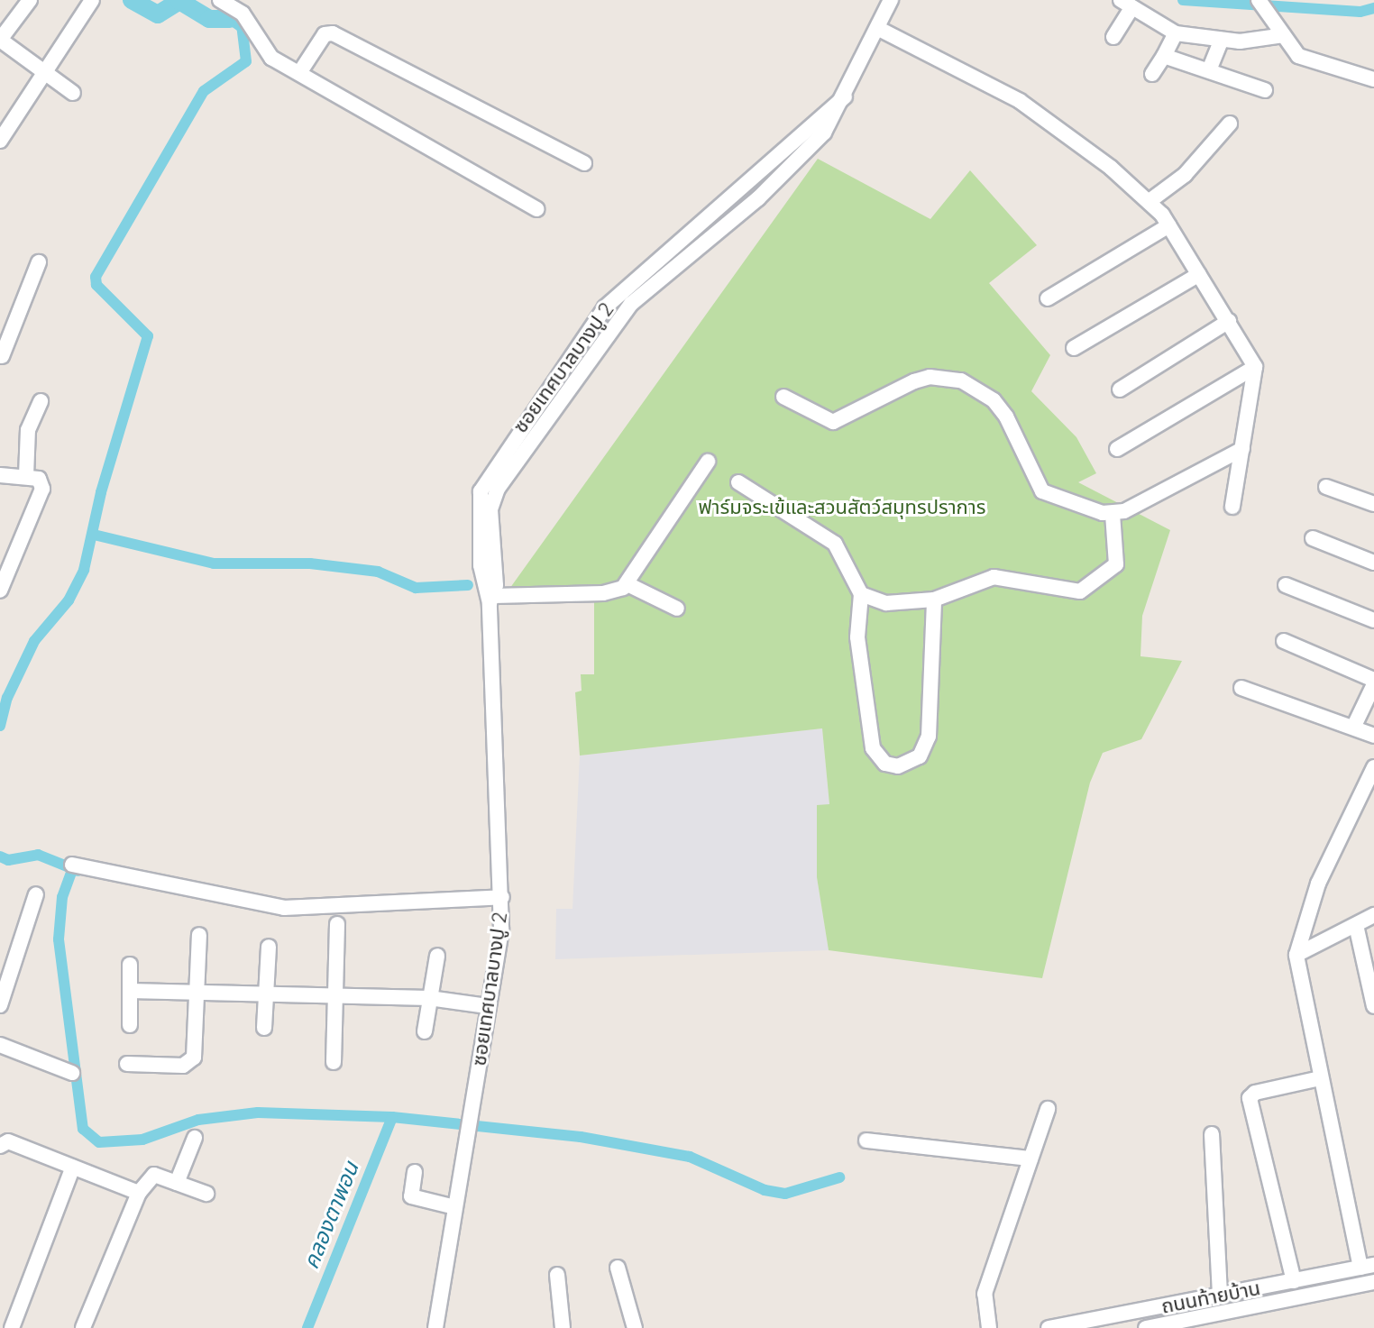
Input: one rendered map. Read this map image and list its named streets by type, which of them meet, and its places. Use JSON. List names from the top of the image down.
{
  "streets": {
    "street": ["ซอยเทศบาลบางปู 2", "ถนนท้ายบ้าน"]
  },
  "water": ["คลองตาพอน"],
  "parks": ["ฟาร์มจระเข้และสวนสัตว์สมุทรปราการ"]
}
